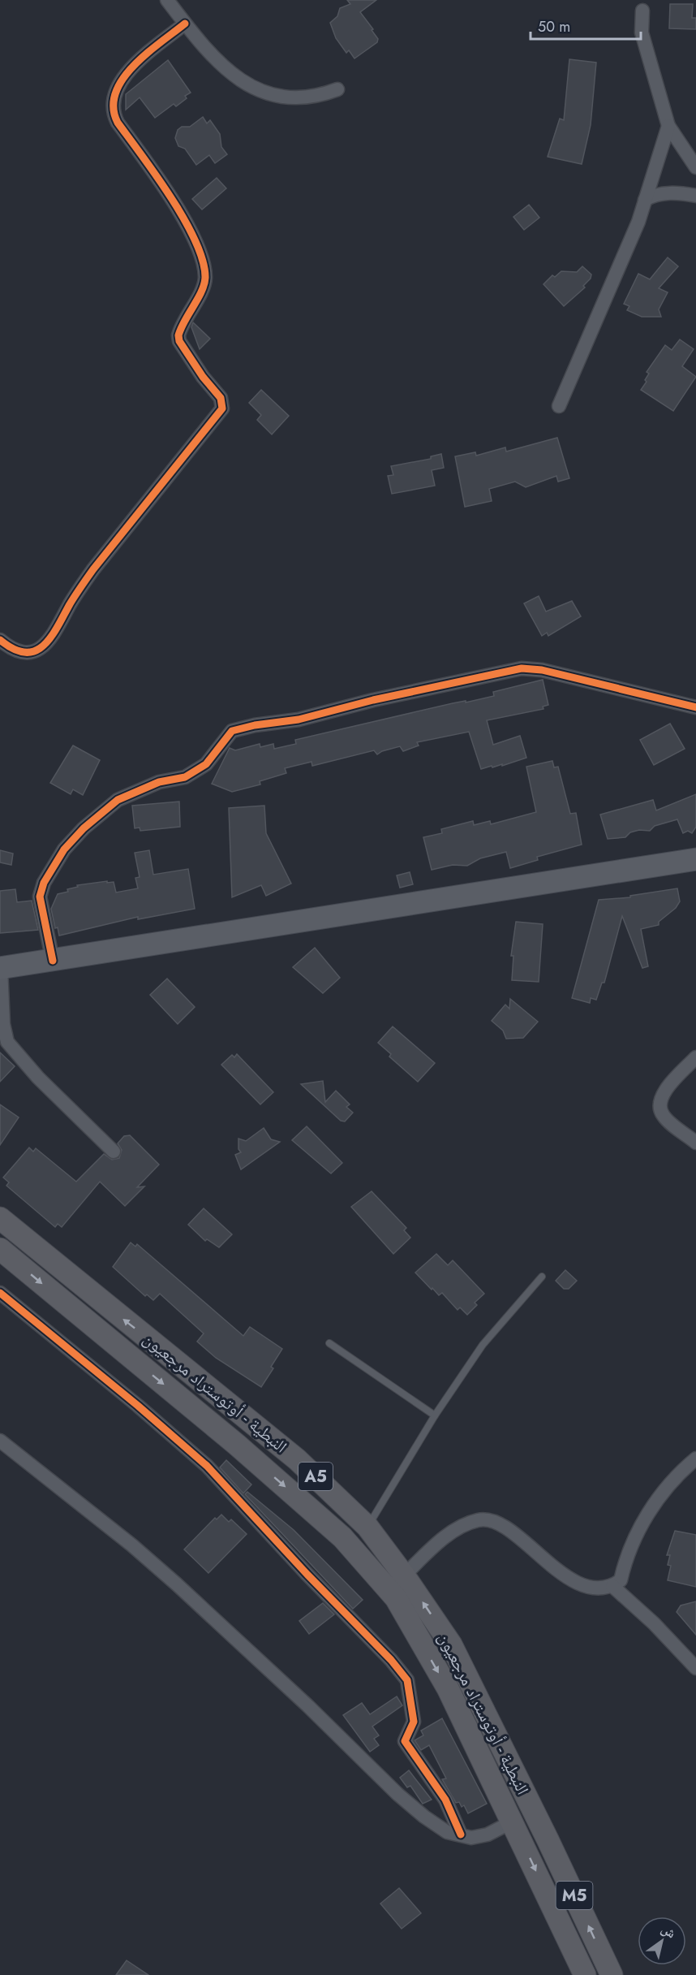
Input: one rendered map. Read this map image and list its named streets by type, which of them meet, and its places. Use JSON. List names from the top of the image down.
{
  "streets": {
    "highway": ["النبطية - أوتوستراد مرجعيون", "A5", "M5"]
  },
  "scale_bar": "50 m",
  "north": "top right"
}
